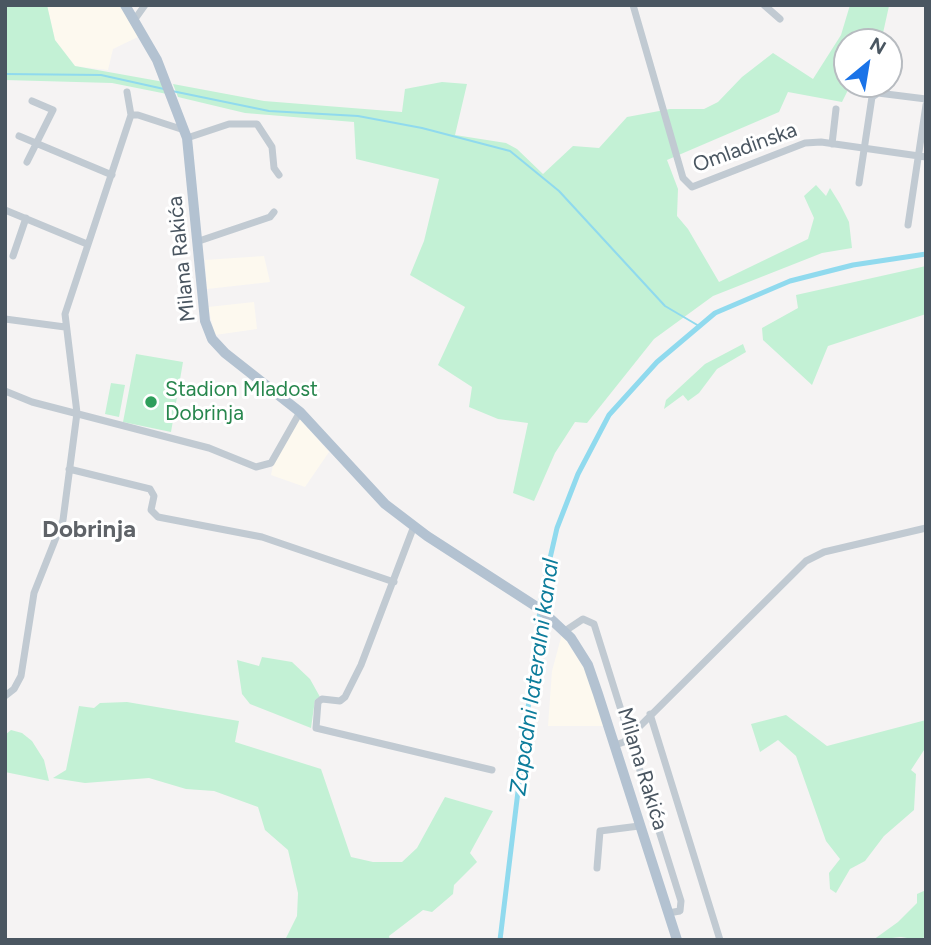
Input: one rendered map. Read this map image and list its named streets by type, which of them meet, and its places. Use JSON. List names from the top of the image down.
{
  "streets": {
    "main road": ["Milana Rakića"],
    "street": ["Omladinska"]
  },
  "districts": ["Dobrinja"],
  "water": ["Zapadni lateralni kanal"],
  "places": ["Stadion Mladost Dobrinja"],
  "north": "top right"
}
